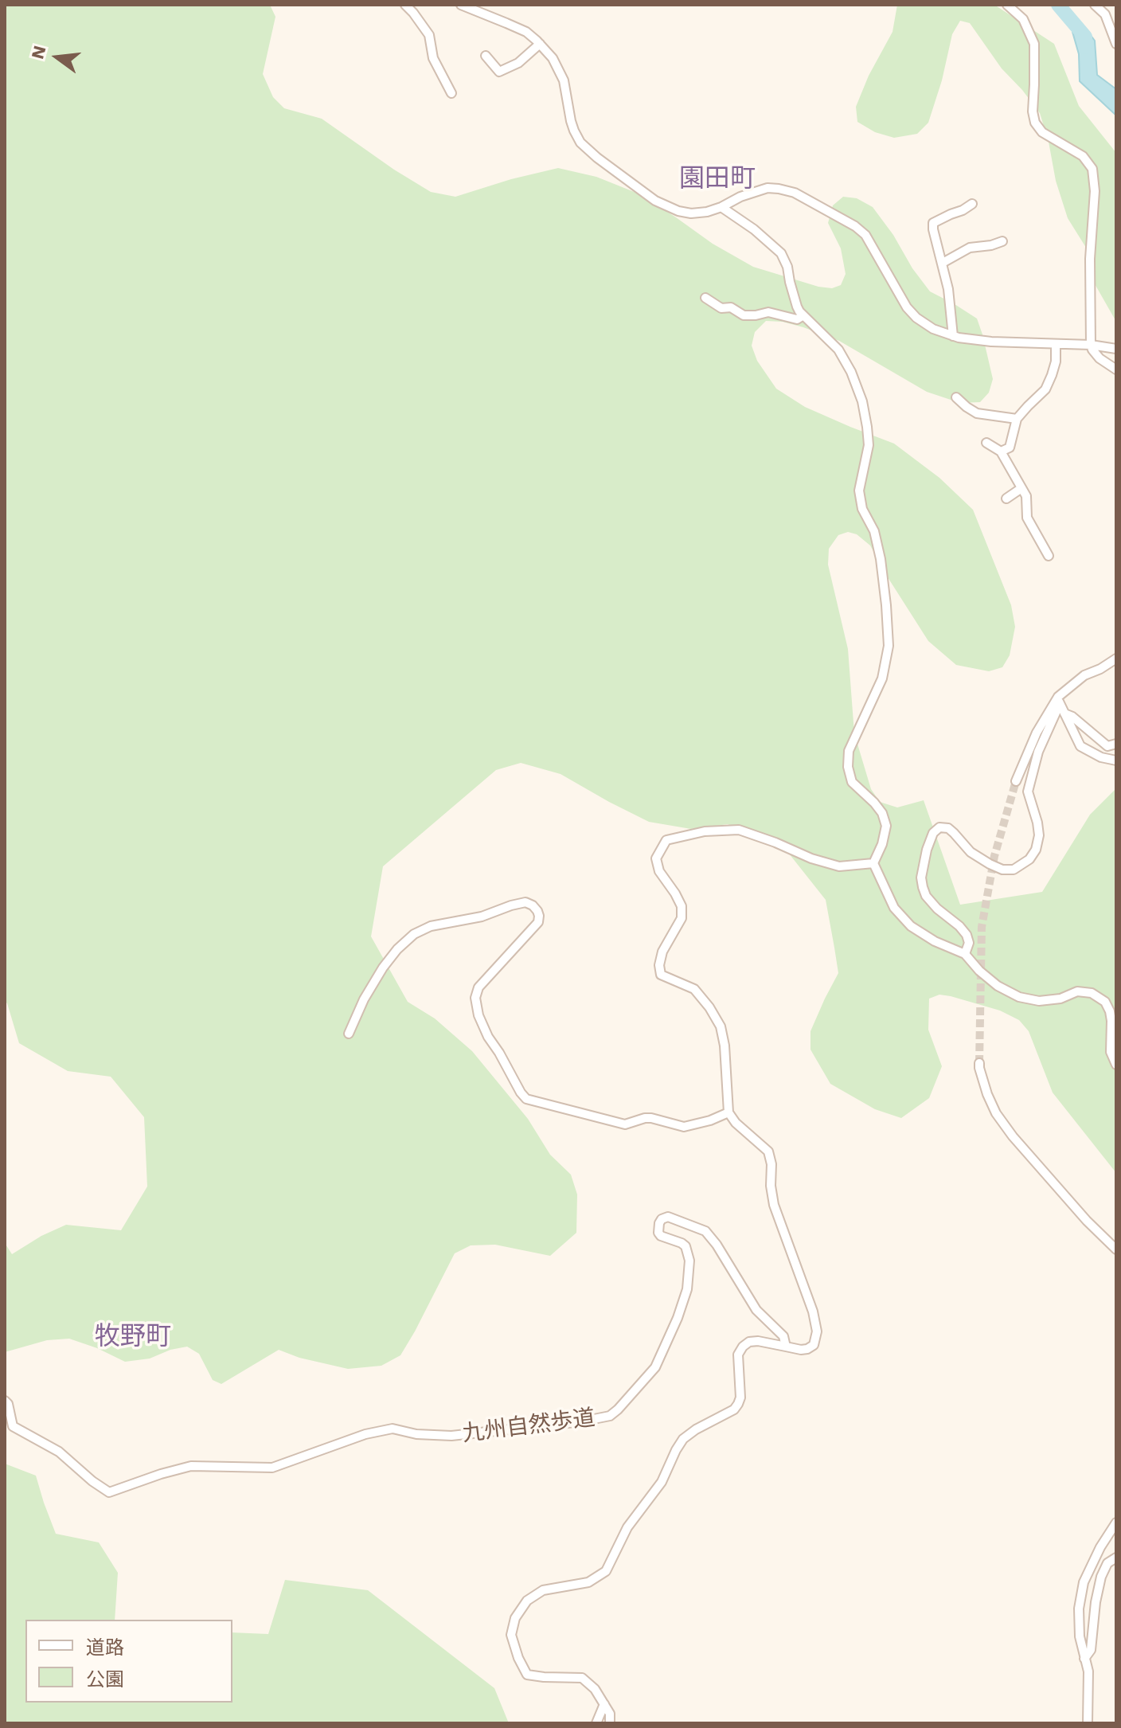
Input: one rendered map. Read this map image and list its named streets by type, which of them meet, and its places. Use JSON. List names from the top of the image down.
{
  "streets": {
    "street": ["九州自然歩道"]
  },
  "districts": ["園田町", "牧野町"],
  "legend": ["道路", "公園"],
  "north": "left"
}
